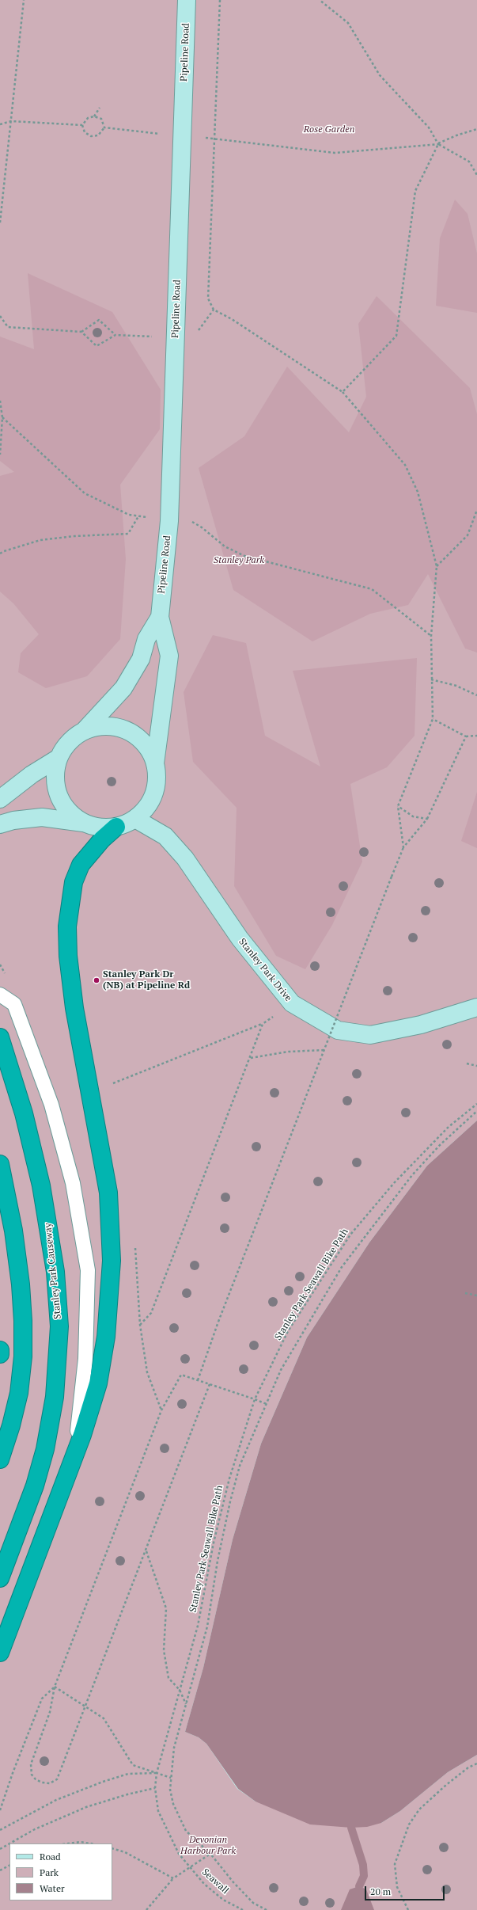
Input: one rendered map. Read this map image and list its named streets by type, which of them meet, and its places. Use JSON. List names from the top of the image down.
{
  "streets": {
    "highway": ["Stanley Park Causeway"],
    "street": ["Pipeline Road", "Stanley Park Drive"],
    "path": ["Stanley Park Seawall Bike Path", "Seawall"]
  },
  "crossings": [
    ["Pipeline Road", "Stanley Park Drive"],
    ["Stanley Park Seawall Bike Path", "Seawall"]
  ],
  "parks": ["Rose Garden", "Stanley Park", "Devonian Harbour Park"],
  "places": ["Stanley Park Dr (NB) at Pipeline Rd"],
  "legend": ["Road", "Park", "Water"],
  "scale_bar": "20 m"
}
